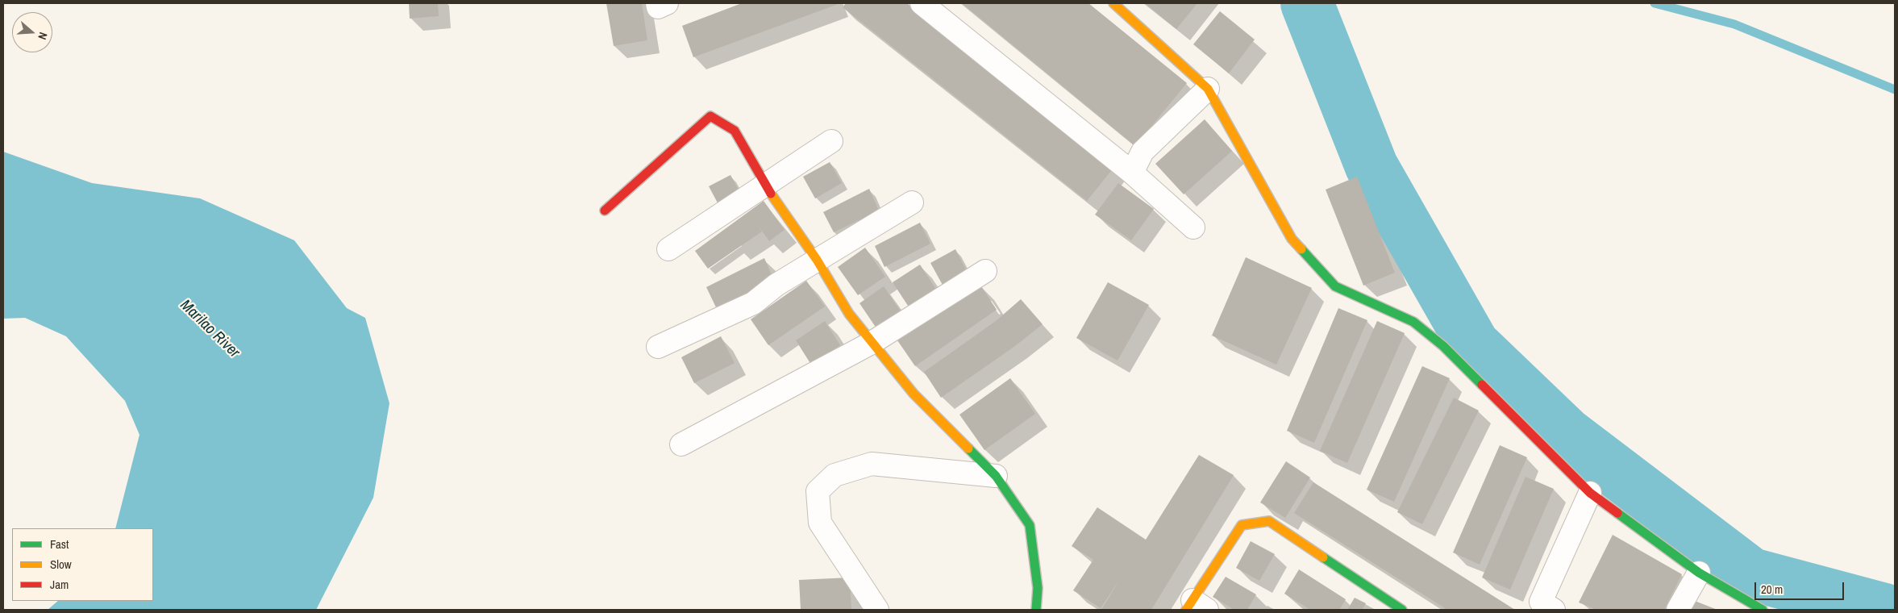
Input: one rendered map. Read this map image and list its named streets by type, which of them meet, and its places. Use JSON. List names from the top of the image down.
{
  "water": ["Marilao River"],
  "legend": ["Fast", "Slow", "Jam"],
  "scale_bar": "20 m",
  "north": "right"
}
